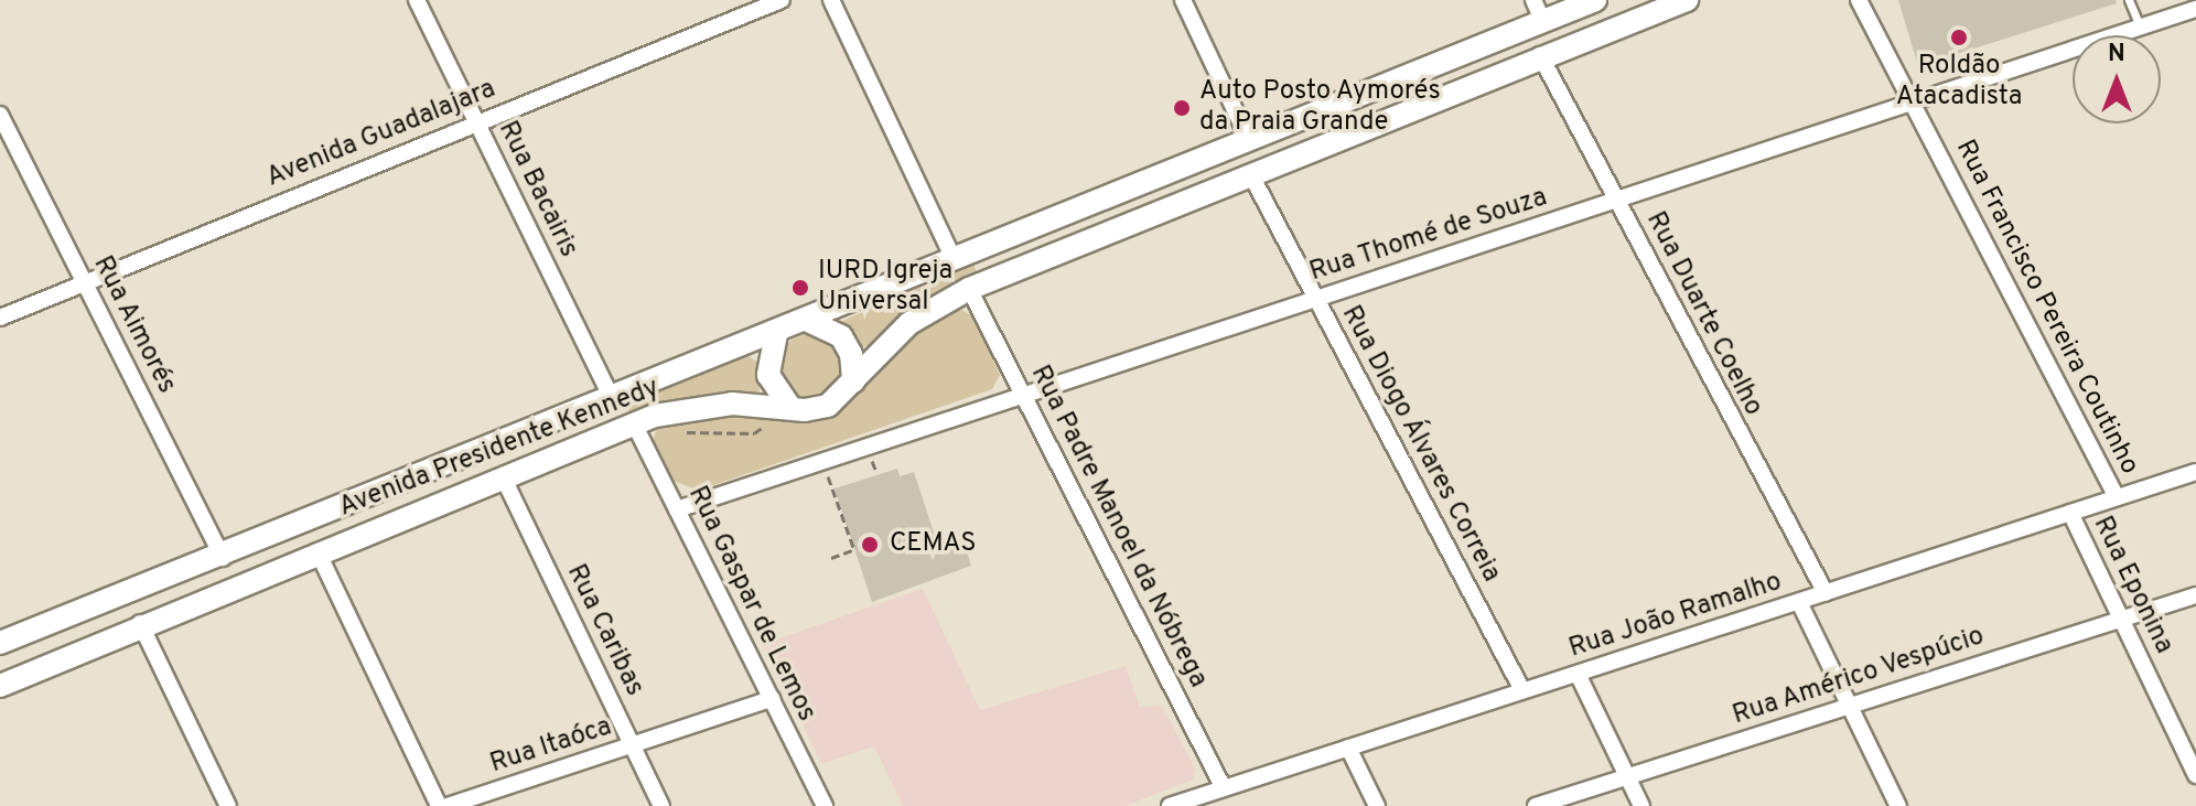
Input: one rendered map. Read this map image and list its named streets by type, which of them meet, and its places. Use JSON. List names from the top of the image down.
{
  "streets": {
    "main road": ["Avenida Presidente Kennedy"],
    "street": [
      "Avenida Guadalajara",
      "Rua Bacairis",
      "Rua Thomé de Souza",
      "Rua Francisco Pereira Coutinho",
      "Rua Duarte Coelho",
      "Rua Aimorés",
      "Rua Diogo Álvares Correia",
      "Rua Padre Manoel da Nóbrega",
      "Rua Eponina",
      "Rua Gaspar de Lemos",
      "Rua João Ramalho",
      "Rua Caribas",
      "Rua Américo Vespúcio",
      "Rua Itaóca"
    ]
  },
  "crossings": [
    ["Avenida Guadalajara", "Rua Bacairis"],
    ["Avenida Guadalajara", "Rua Aimorés"],
    ["Rua Bacairis", "Avenida Presidente Kennedy"],
    ["Rua Thomé de Souza", "Rua Francisco Pereira Coutinho"],
    ["Rua Thomé de Souza", "Rua Duarte Coelho"],
    ["Rua Thomé de Souza", "Rua Diogo Álvares Correia"],
    ["Rua Thomé de Souza", "Rua Padre Manoel da Nóbrega"],
    ["Rua Thomé de Souza", "Rua Gaspar de Lemos"],
    ["Rua Francisco Pereira Coutinho", "Rua João Ramalho"],
    ["Rua Duarte Coelho", "Avenida Presidente Kennedy"],
    ["Rua Duarte Coelho", "Rua João Ramalho"],
    ["Rua Aimorés", "Avenida Presidente Kennedy"],
    ["Rua Diogo Álvares Correia", "Avenida Presidente Kennedy"],
    ["Rua Diogo Álvares Correia", "Rua João Ramalho"],
    ["Avenida Presidente Kennedy", "Rua Padre Manoel da Nóbrega"],
    ["Avenida Presidente Kennedy", "Rua Gaspar de Lemos"],
    ["Avenida Presidente Kennedy", "Rua Caribas"],
    ["Rua Padre Manoel da Nóbrega", "Rua João Ramalho"],
    ["Rua Eponina", "Rua João Ramalho"],
    ["Rua Eponina", "Rua Américo Vespúcio"],
    ["Rua Gaspar de Lemos", "Rua Itaóca"],
    ["Rua Caribas", "Rua Itaóca"]
  ],
  "places": [
    "Roldão Atacadista",
    "Auto Posto Aymorés da Praia Grande",
    "IURD Igreja Universal",
    "CEMAS"
  ],
  "north": "top"
}
